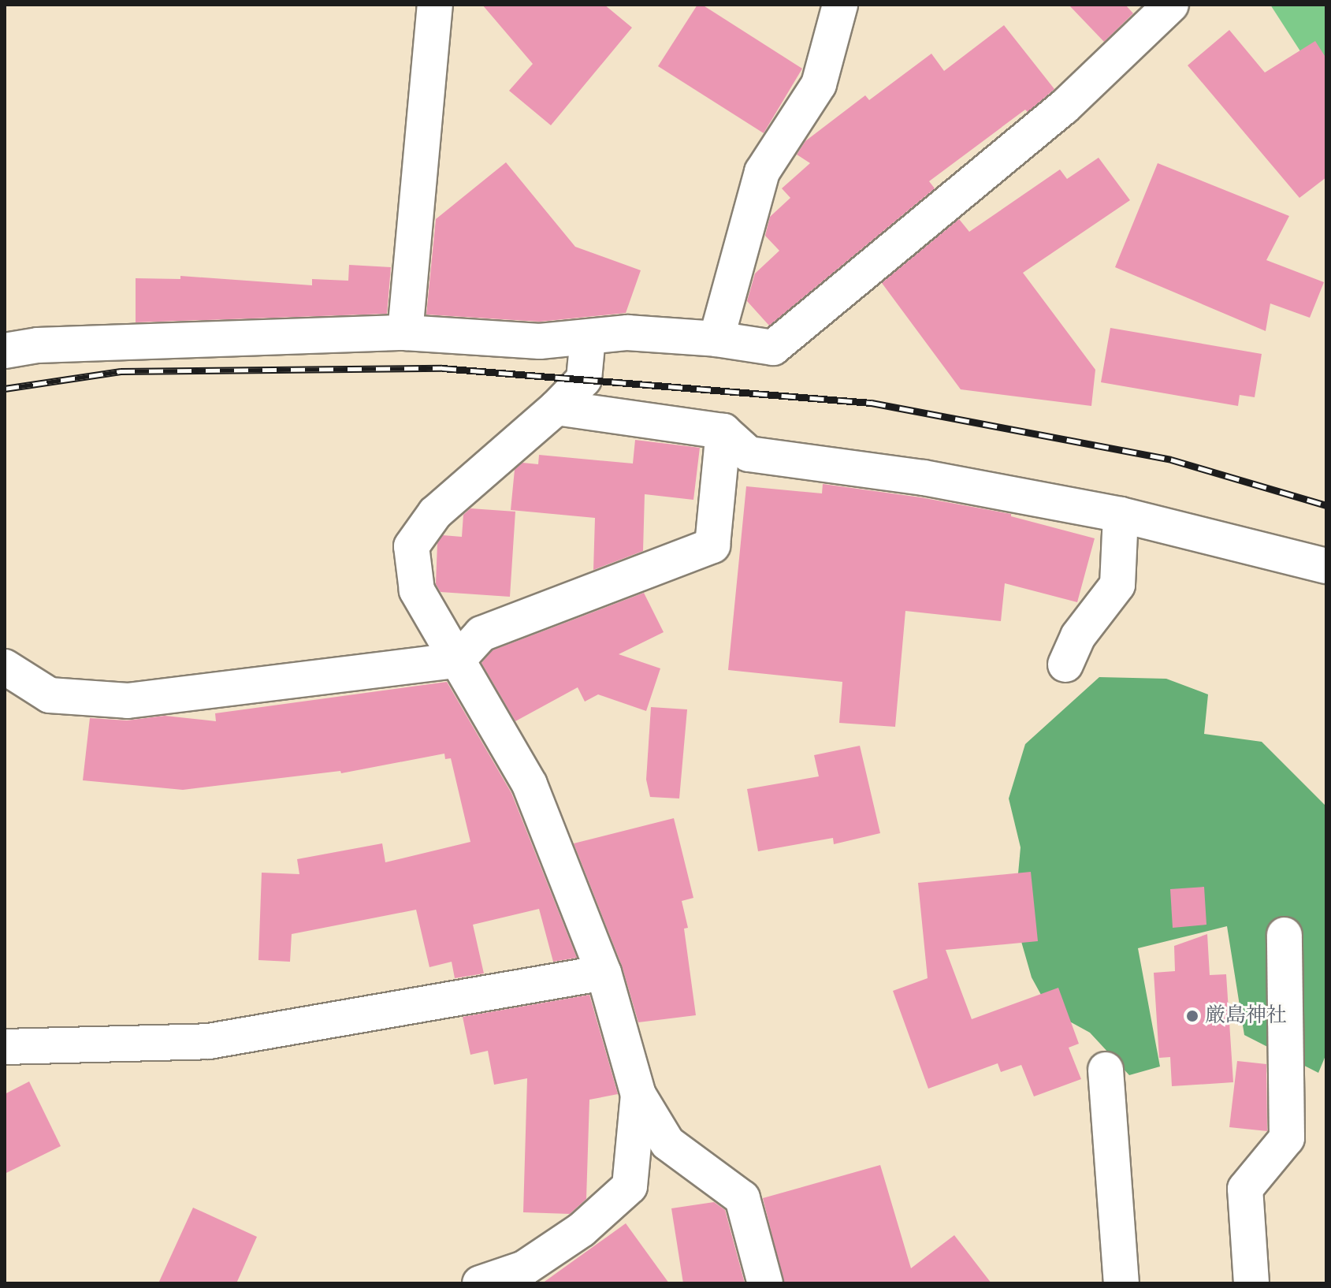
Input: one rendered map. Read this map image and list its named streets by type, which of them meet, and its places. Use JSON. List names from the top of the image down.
{
  "places": ["厳島神社"]
}
